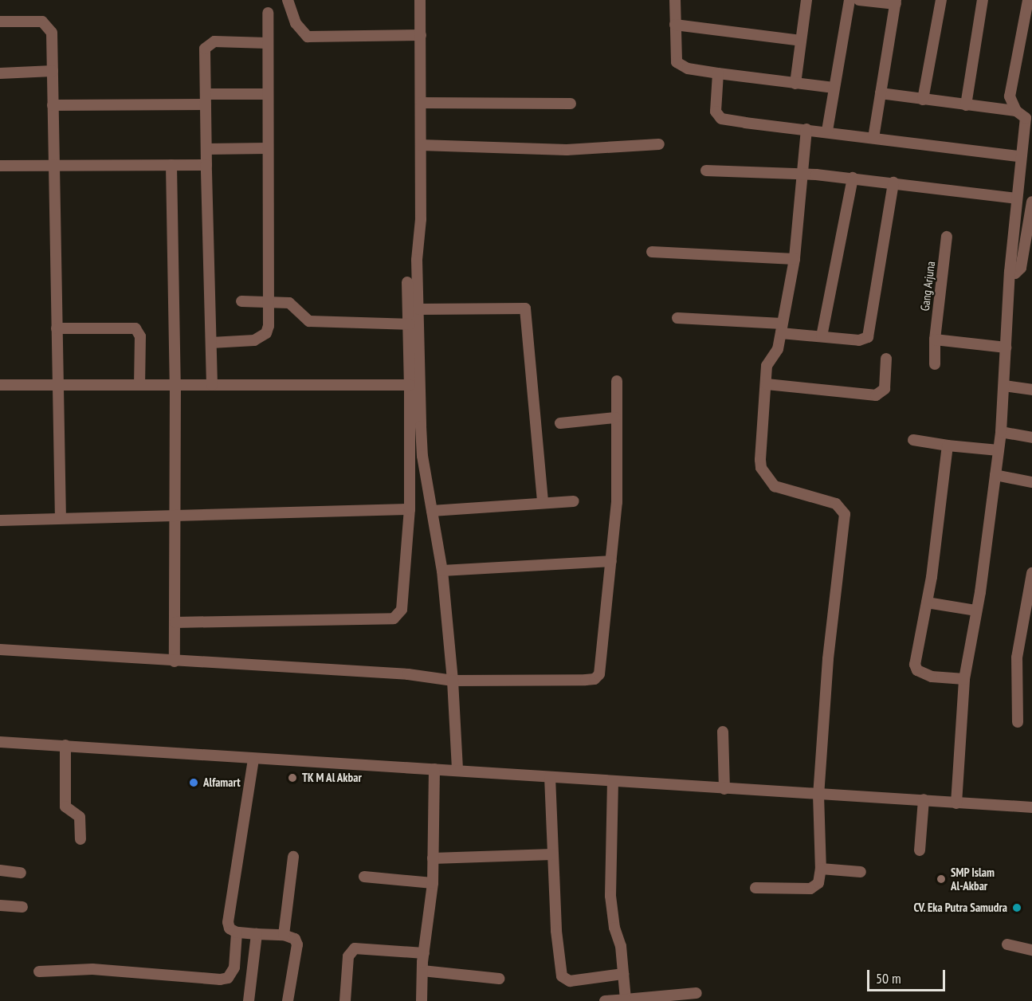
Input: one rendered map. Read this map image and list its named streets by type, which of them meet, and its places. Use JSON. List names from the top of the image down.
{
  "streets": {
    "street": ["Gang Arjuna"]
  },
  "places": [
    "TK M Al Akbar",
    "Alfamart",
    "SMP Islam Al-Akbar",
    "CV. Eka Putra Samudra"
  ],
  "scale_bar": "50 m"
}
